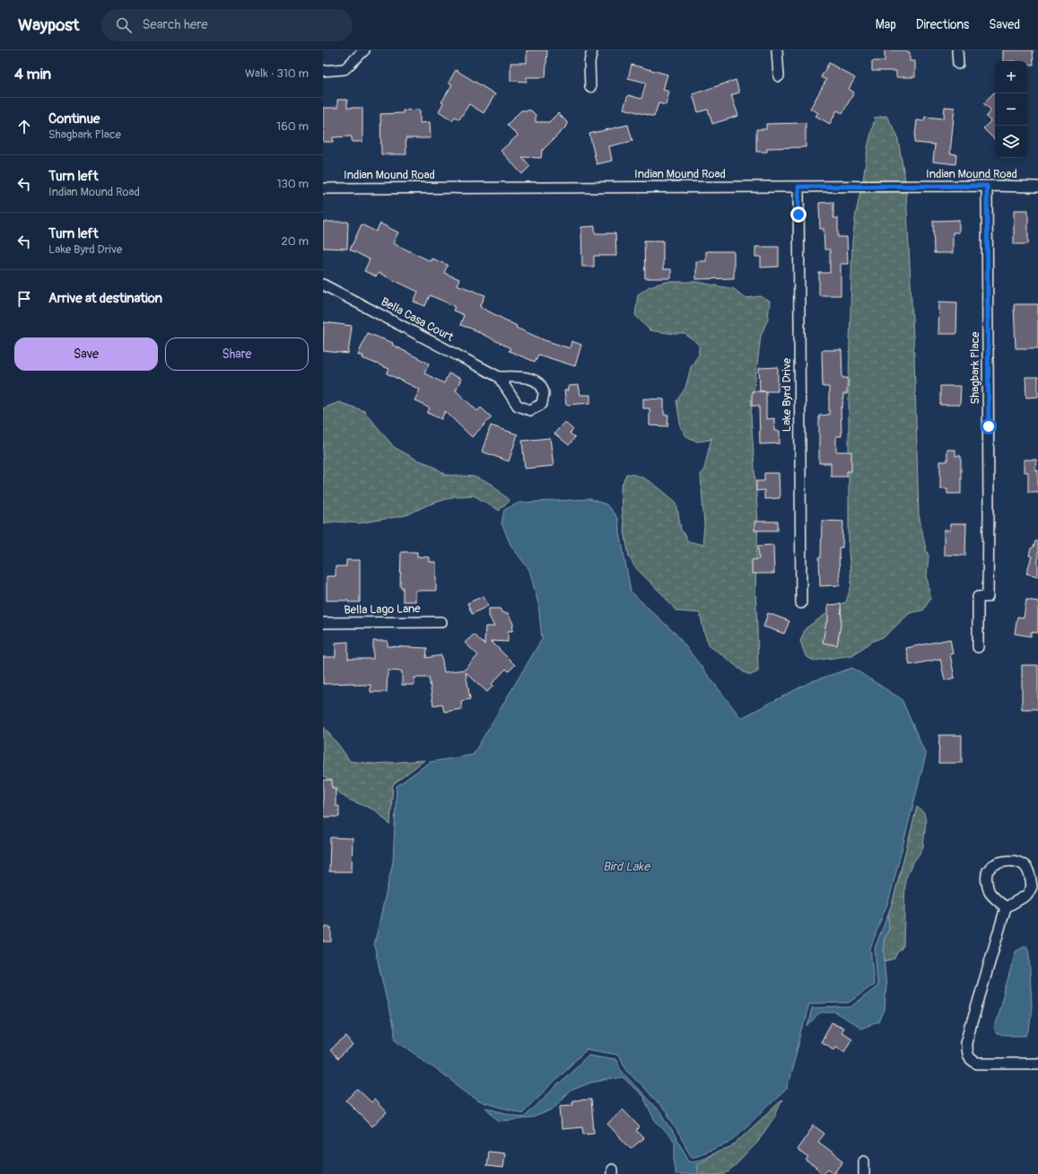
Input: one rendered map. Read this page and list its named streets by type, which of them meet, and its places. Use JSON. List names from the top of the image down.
{
  "streets": {
    "street": [
      "Indian Mound Road",
      "Bella Casa Court",
      "Shagbark Place",
      "Lake Byrd Drive",
      "Bella Lago Lane"
    ]
  },
  "crossings": [
    ["Indian Mound Road", "Shagbark Place"],
    ["Indian Mound Road", "Lake Byrd Drive"]
  ],
  "water": ["Bird Lake"],
  "page": {
    "header": "Waypost",
    "search": "Search here",
    "nav": ["Map", "Directions", "Saved"],
    "heading": ["4 min", "Walk · 310 m"],
    "map_buttons": ["+", "−"],
    "list": [
      ["Continue", "Shagbark Place", "160 m"],
      ["Turn left", "Indian Mound Road", "130 m"],
      ["Turn left", "Lake Byrd Drive", "20 m"],
      "Arrive at destination"
    ],
    "buttons": ["Save", "Share"]
  }
}
